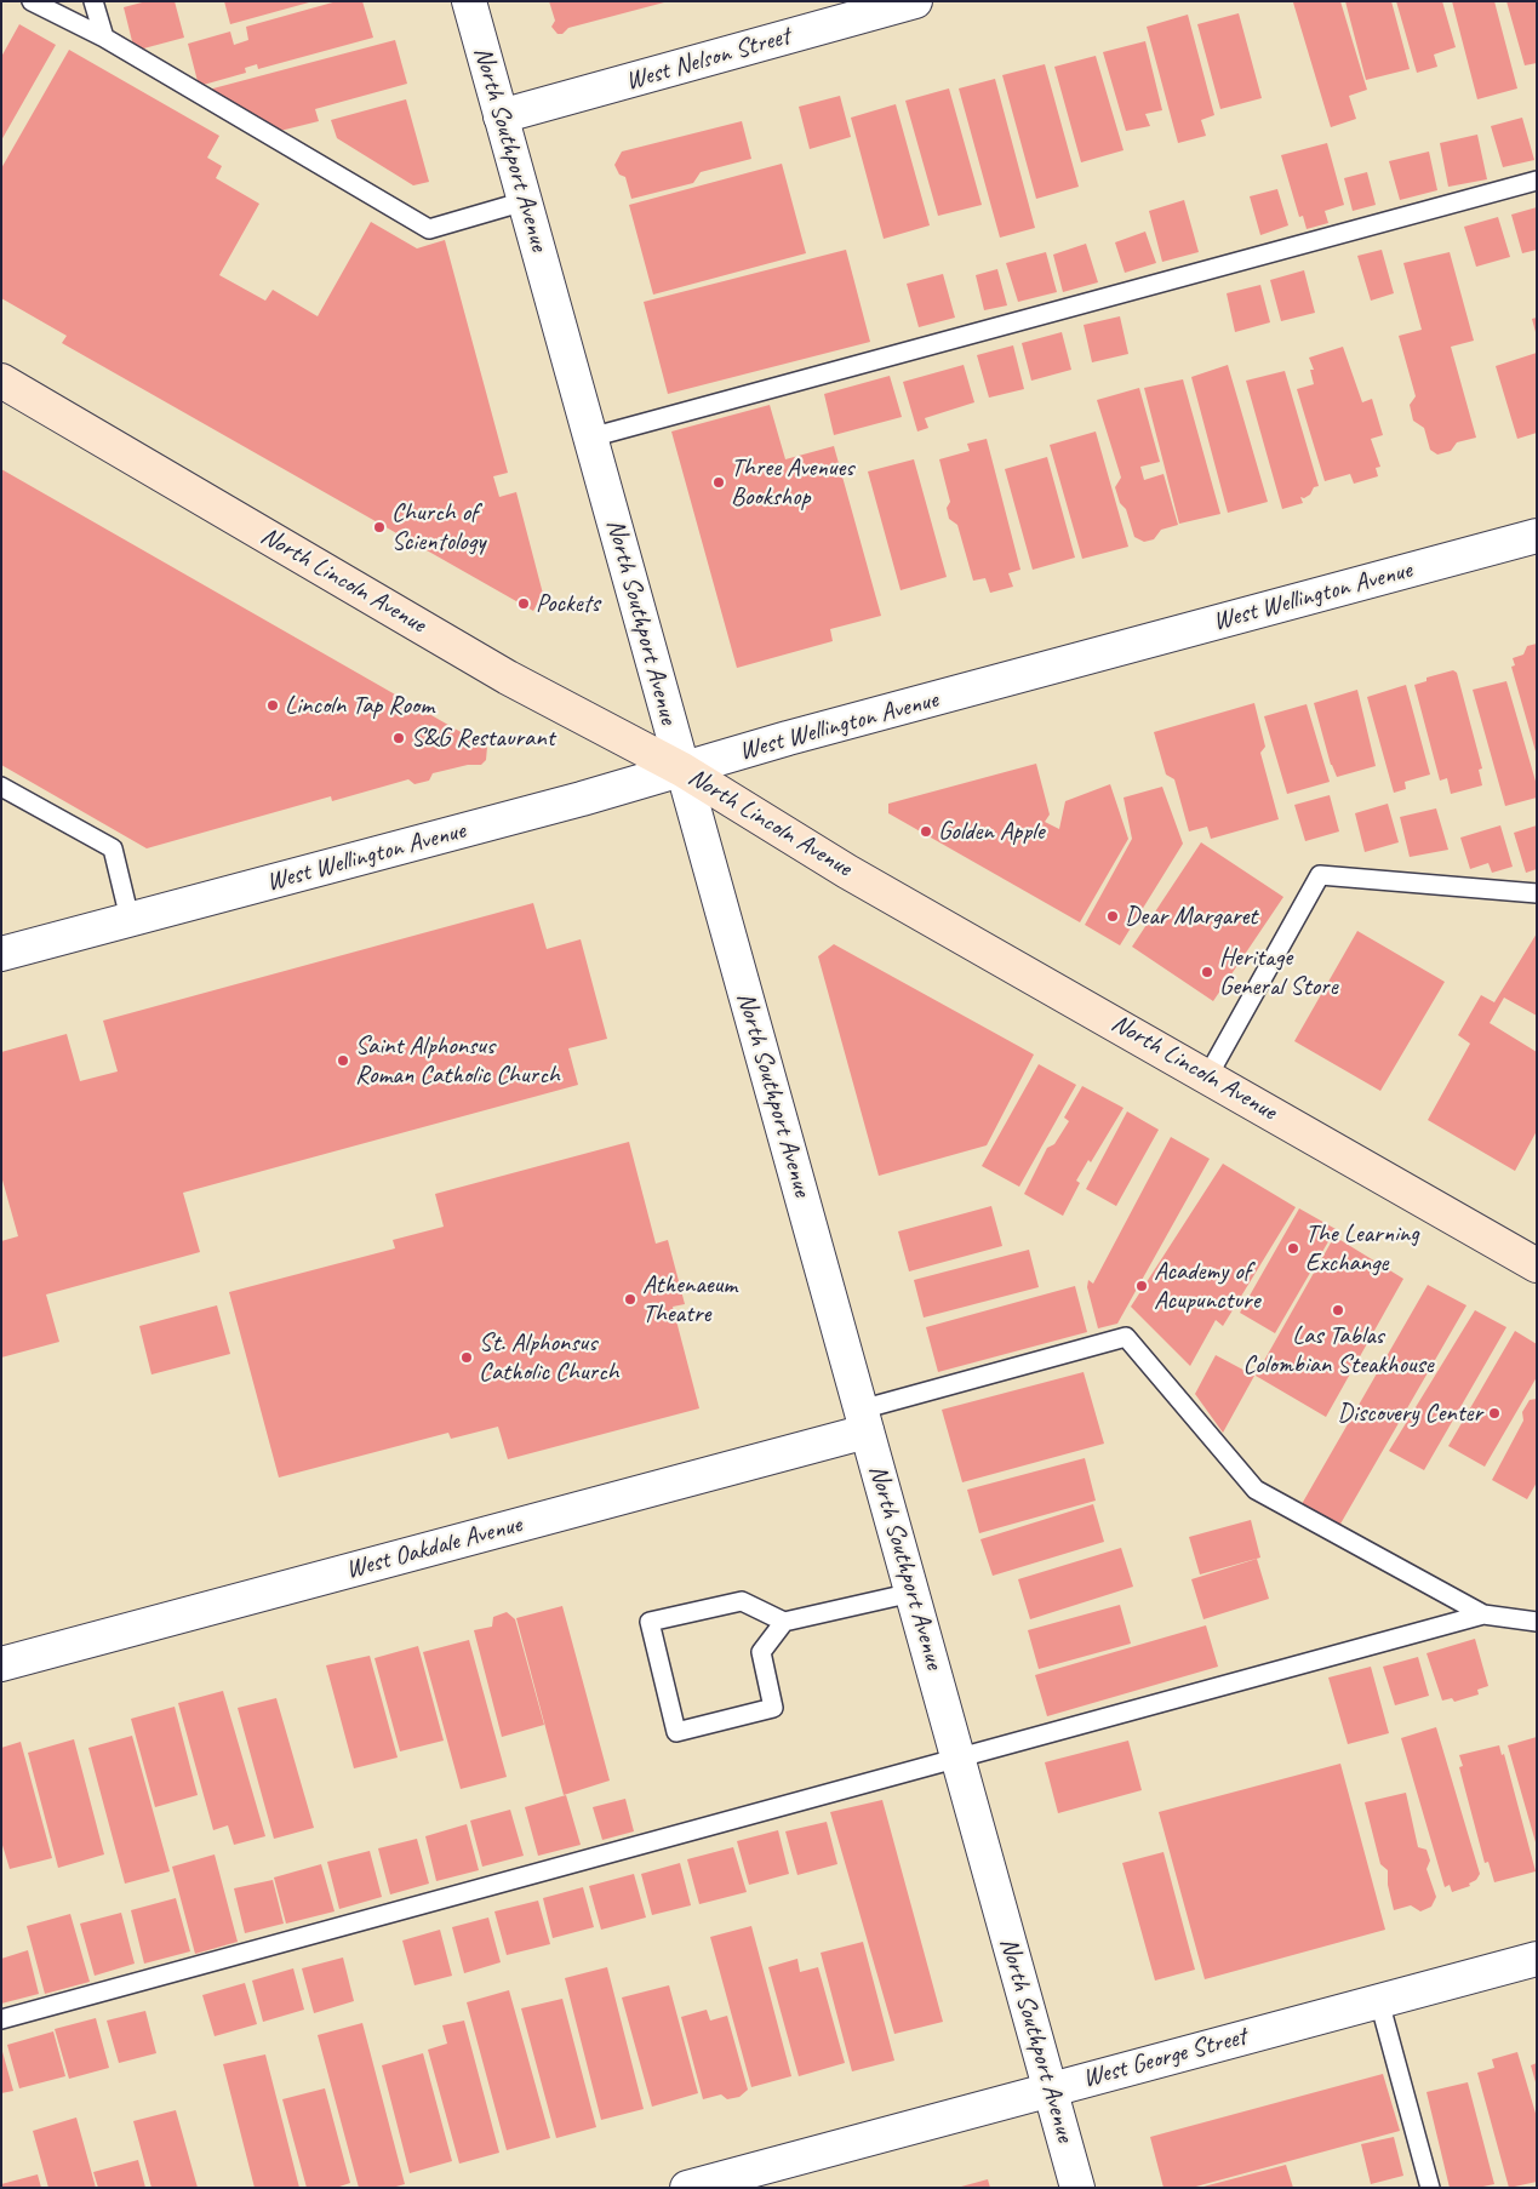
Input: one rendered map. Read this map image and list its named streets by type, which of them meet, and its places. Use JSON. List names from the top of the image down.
{
  "streets": {
    "main road": ["North Lincoln Avenue"],
    "street": [
      "West Nelson Street",
      "North Southport Avenue",
      "West Wellington Avenue",
      "West Oakdale Avenue",
      "West George Street"
    ]
  },
  "crossings": [
    ["West Nelson Street", "North Southport Avenue"],
    ["North Southport Avenue", "North Lincoln Avenue"],
    ["North Southport Avenue", "West Wellington Avenue"],
    ["North Southport Avenue", "West Oakdale Avenue"],
    ["North Southport Avenue", "West George Street"],
    ["North Lincoln Avenue", "West Wellington Avenue"]
  ],
  "places": [
    "Three Avenues Bookshop",
    "Church of Scientology",
    "Pockets",
    "Lincoln Tap Room",
    "S&G Restaurant",
    "Golden Apple",
    "Dear Margaret",
    "Heritage General Store",
    "Saint Alphonsus Roman Catholic Church",
    "The Learning Exchange",
    "Academy of Acupuncture",
    "Athenaeum Theatre",
    "Las Tablas Colombian Steakhouse",
    "St. Alphonsus Catholic Church",
    "Discovery Center"
  ]
}
